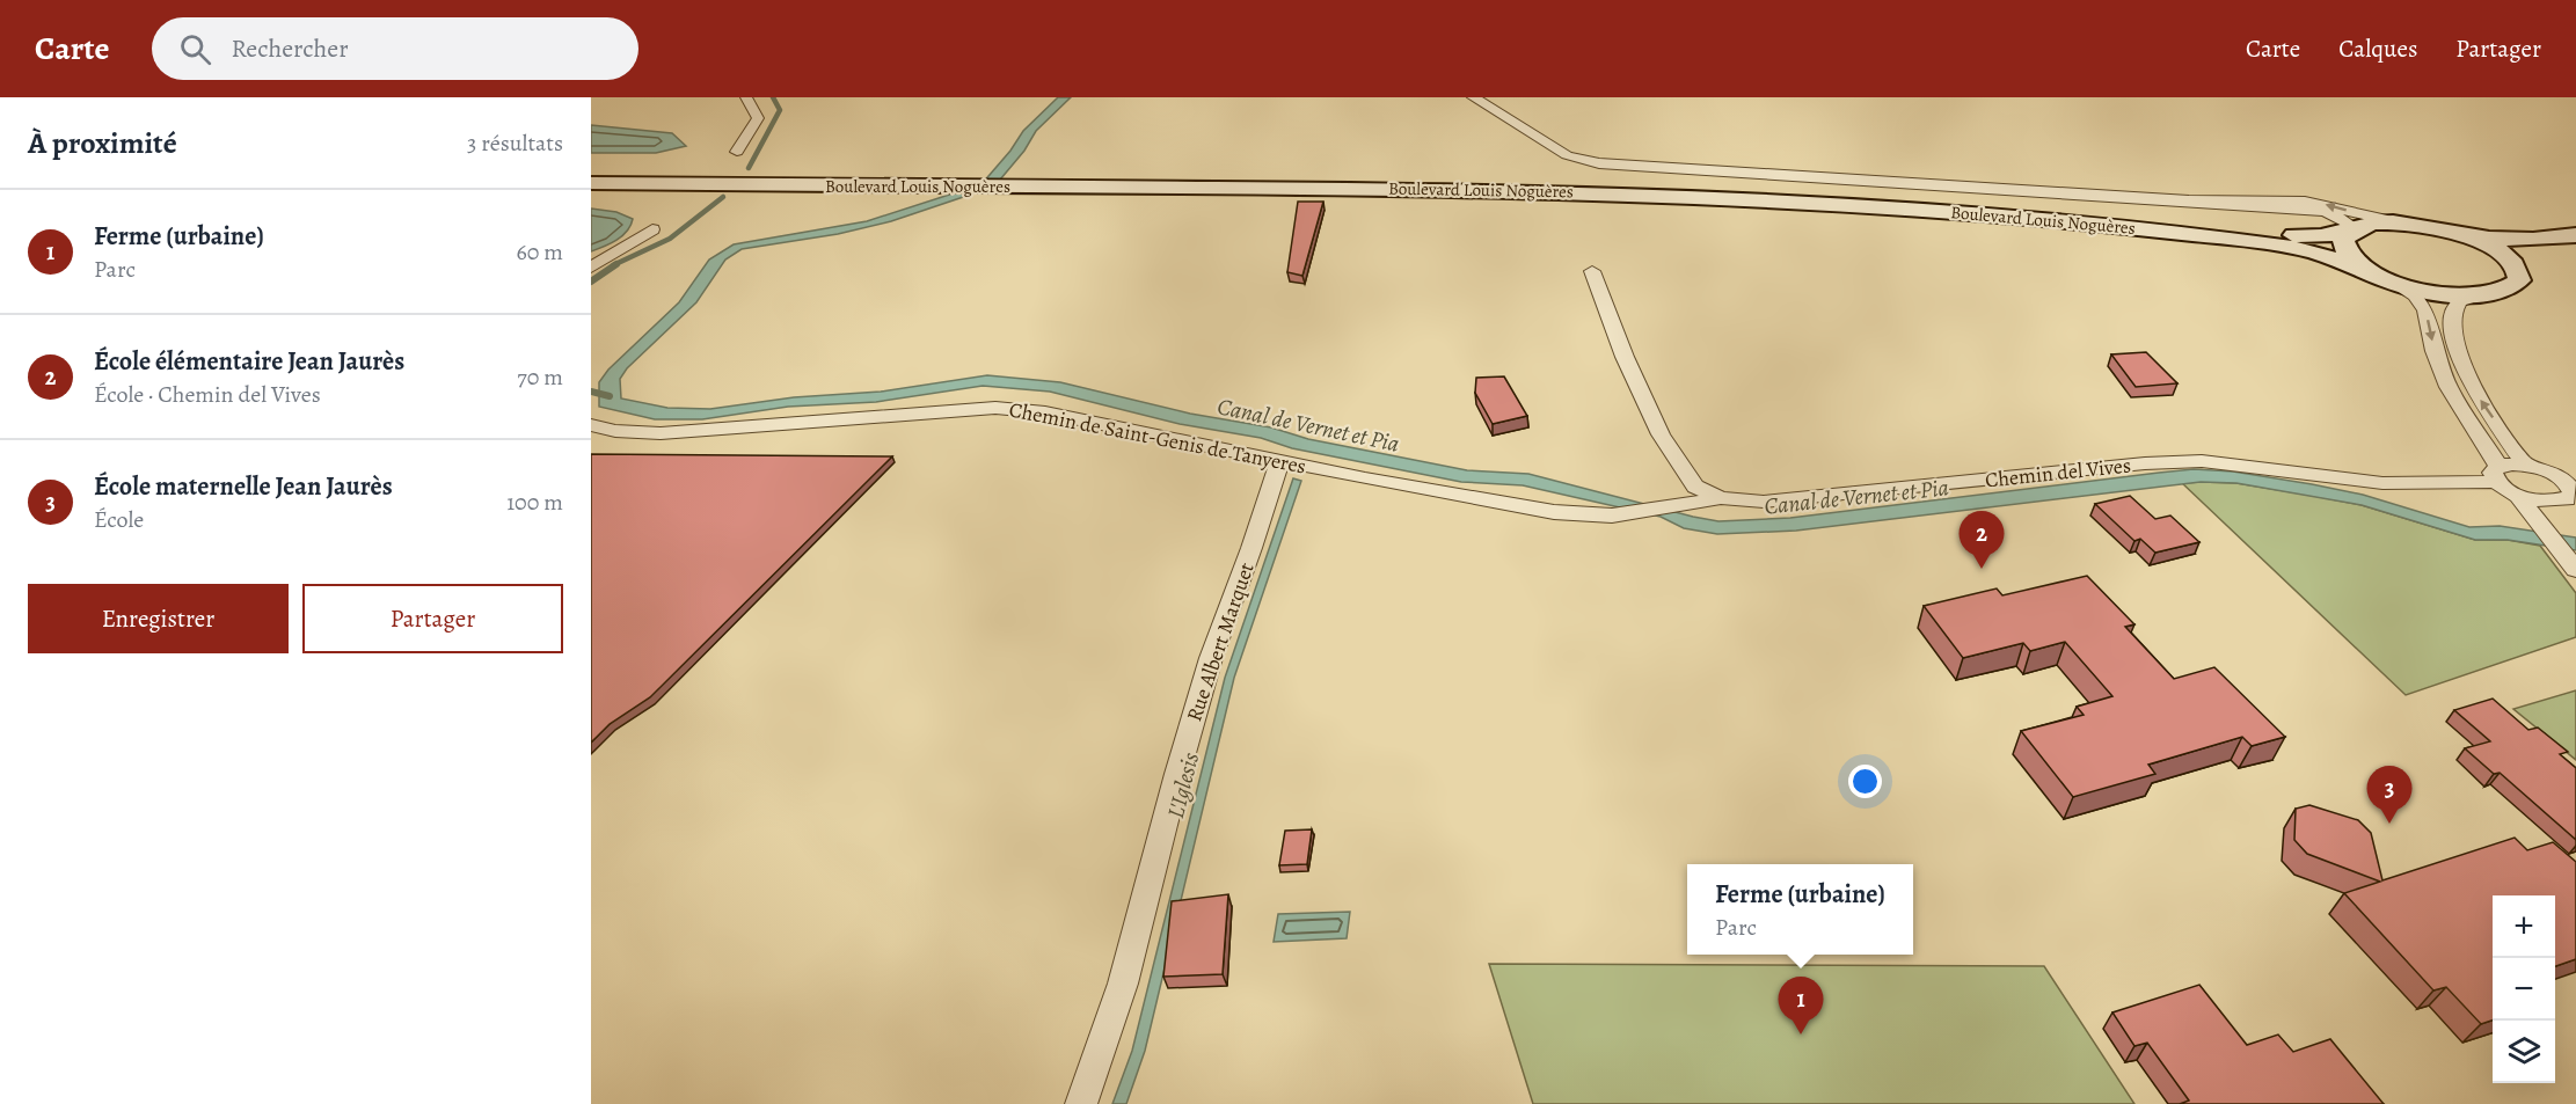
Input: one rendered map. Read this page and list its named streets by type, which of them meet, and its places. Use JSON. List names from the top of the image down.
{
  "streets": {
    "main road": ["Boulevard Louis Noguères"],
    "street": ["Chemin de Saint-Genis de Tanyeres", "Chemin del Vives", "Rue Albert Marquet"]
  },
  "crossings": [
    ["Chemin de Saint-Genis de Tanyeres", "Chemin del Vives"],
    ["Chemin de Saint-Genis de Tanyeres", "Rue Albert Marquet"]
  ],
  "water": ["Canal de Vernet et Pia", "L'Iglesis"],
  "page": {
    "header": "Carte",
    "search": "Rechercher",
    "nav": ["Carte", "Calques", "Partager"],
    "heading": ["À proximité", "3 résultats"],
    "list": [
      {
        "mark": "1",
        "name": "Ferme (urbaine)",
        "note": "Parc",
        "value": "60 m"
      },
      {
        "mark": "2",
        "name": "École élémentaire Jean Jaurès",
        "note": "École · Chemin del Vives",
        "value": "70 m"
      },
      {
        "mark": "3",
        "name": "École maternelle Jean Jaurès",
        "note": "École",
        "value": "100 m"
      }
    ],
    "pins": ["2", "3", "1"],
    "buttons": ["Enregistrer", "Partager"],
    "popup": ["Ferme (urbaine)", "Parc"],
    "map_buttons": ["+", "−"]
  }
}
